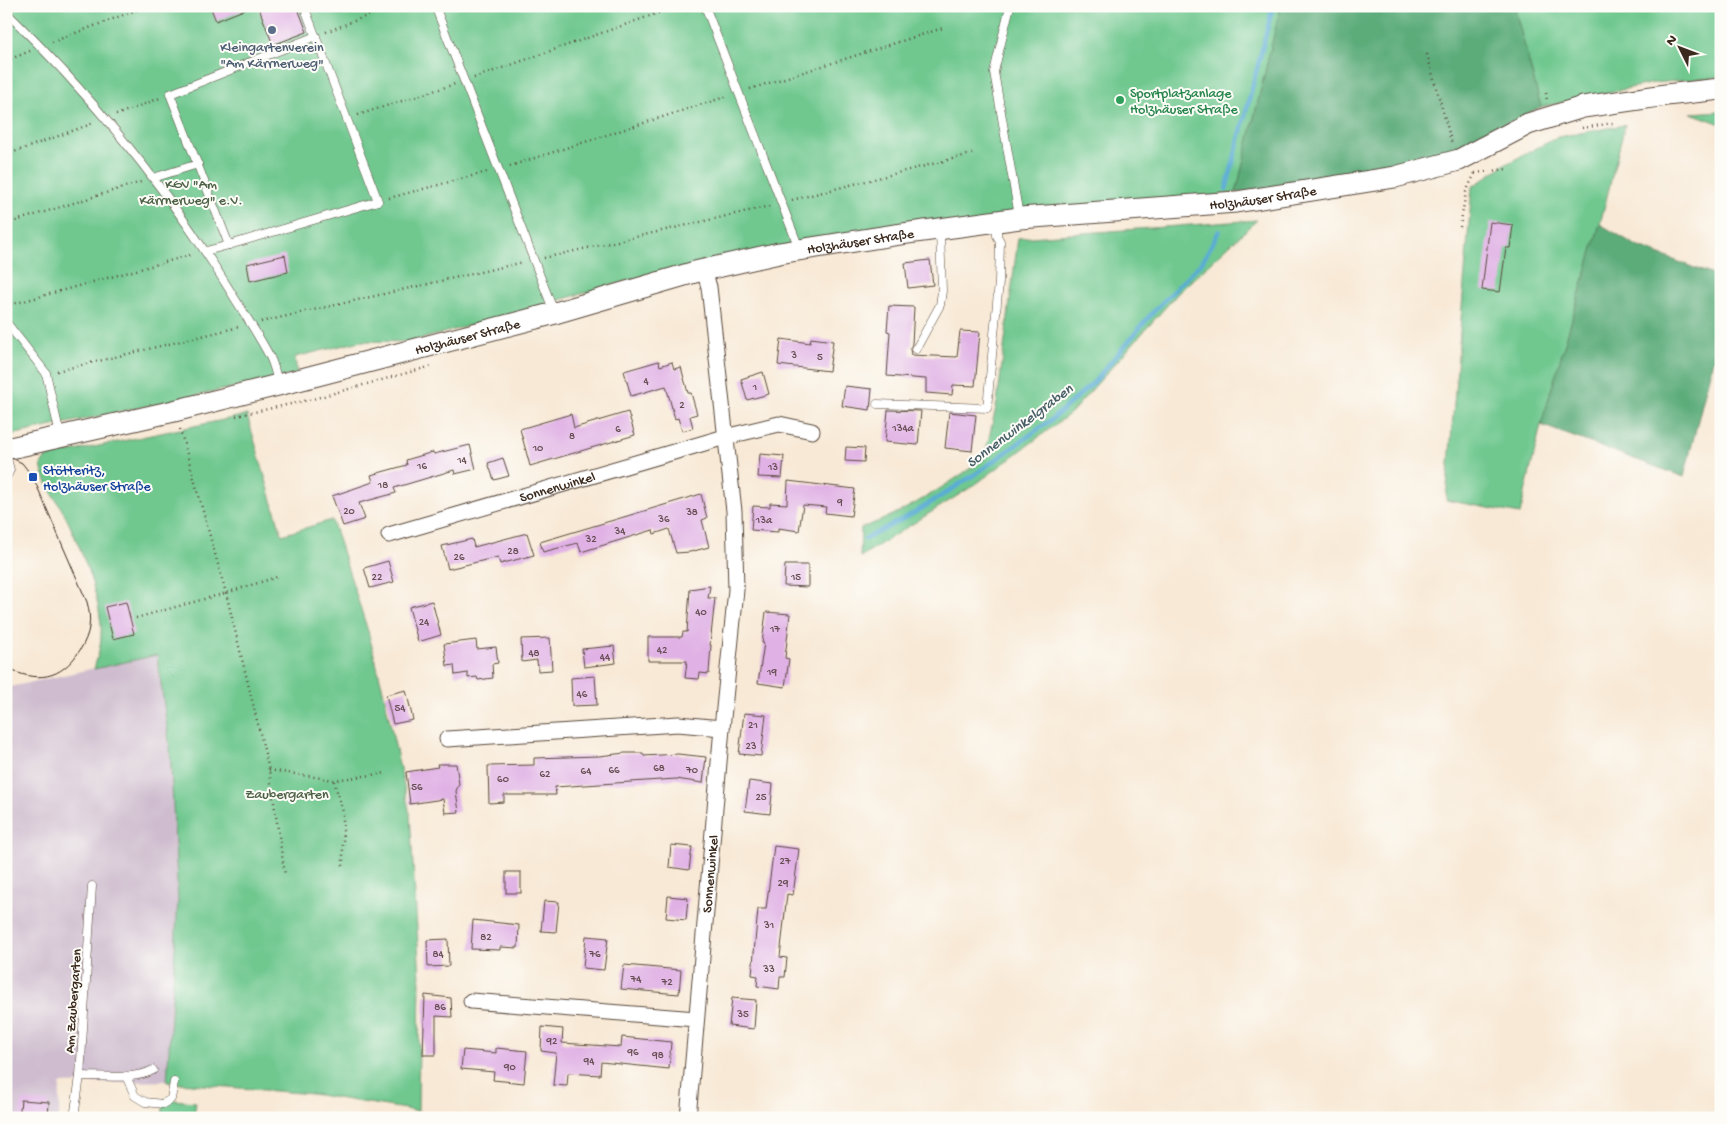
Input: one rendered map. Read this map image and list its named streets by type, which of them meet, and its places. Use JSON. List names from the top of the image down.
{
  "streets": {
    "main road": ["Holzhäuser Straße"],
    "street": ["Sonnenwinkel"],
    "lane": ["Am Zaubergarten"]
  },
  "crossings": [
    ["Holzhäuser Straße", "Sonnenwinkel"]
  ],
  "water": ["Sonnenwinkelgraben"],
  "parks": ["KGV \"Am Kärrnerweg\" e.V.", "Zaubergarten"],
  "places": {
    "other": ["Kleingartenverein \"Am Kärrnerweg\"", "Sportplatzanlage Holzhäuser Straße"],
    "transit": ["Stötteritz, Holzhäuser Straße"]
  },
  "house_numbers": [
    "3",
    "5",
    "4",
    "1",
    "2",
    "134a",
    "6",
    "8",
    "10",
    "14",
    "16",
    "13",
    "18",
    "9",
    "20",
    "38",
    "36",
    "13a",
    "34",
    "32",
    "28",
    "26",
    "22",
    "15",
    "40",
    "24",
    "17",
    "42",
    "48",
    "44",
    "19",
    "46",
    "54",
    "21",
    "23",
    "68",
    "66",
    "70",
    "64",
    "62",
    "60",
    "56",
    "25",
    "27",
    "29",
    "31",
    "82",
    "84",
    "76",
    "33",
    "74",
    "72",
    "86",
    "35",
    "92",
    "96",
    "98",
    "94",
    "90"
  ],
  "north": "top left"
}
